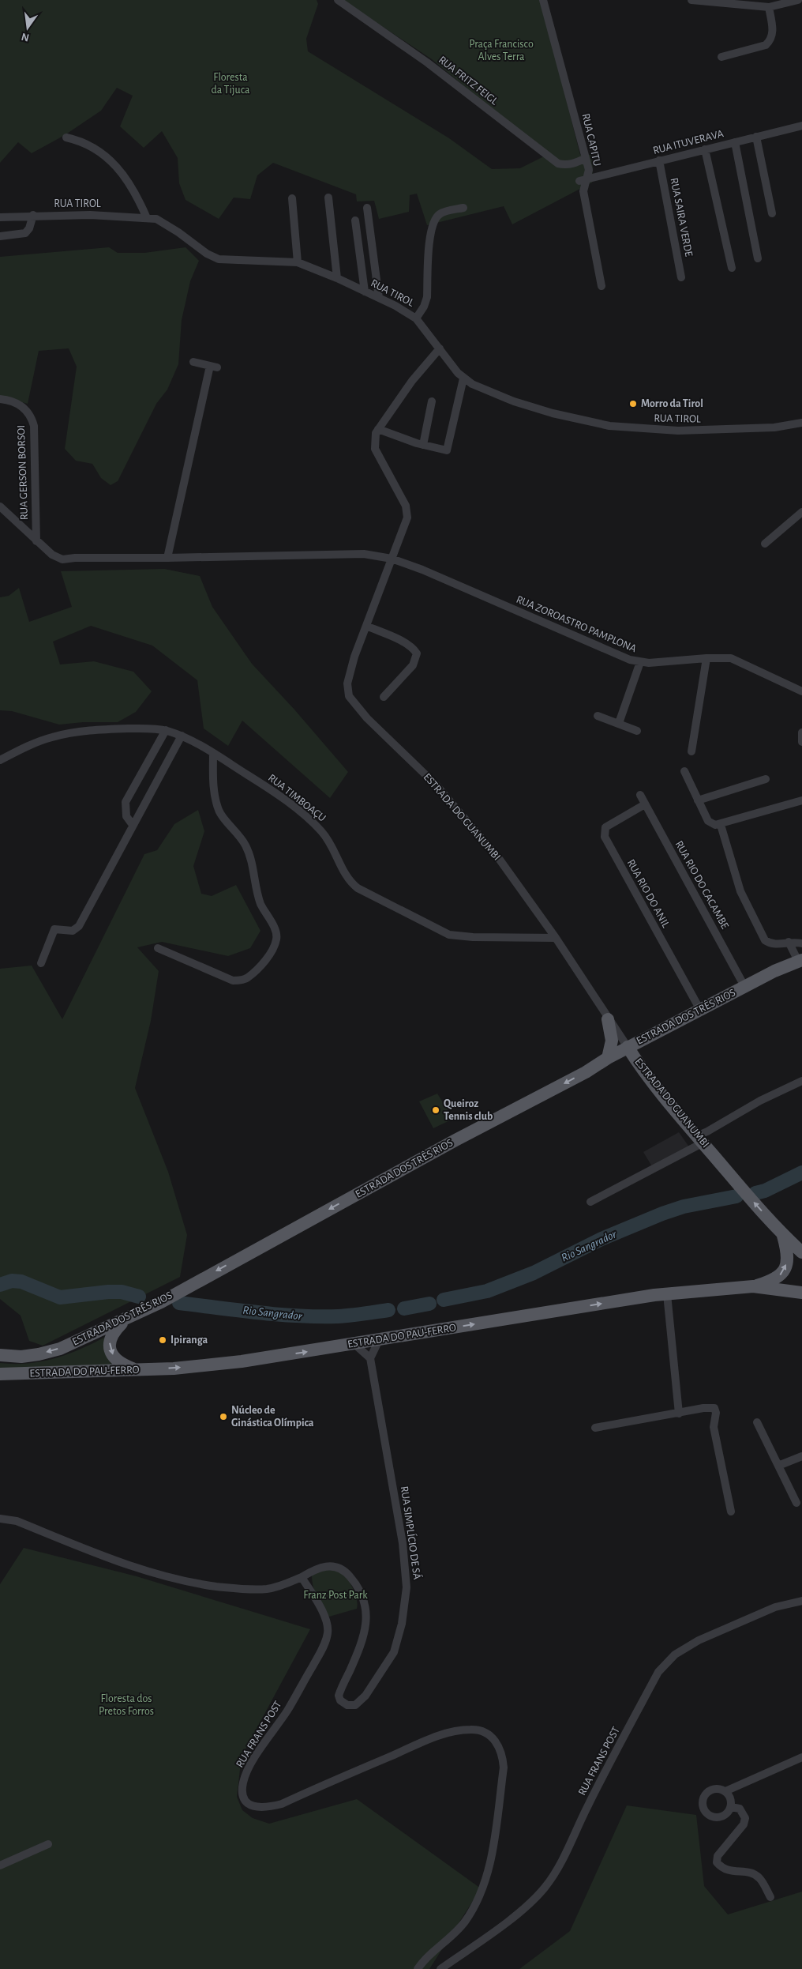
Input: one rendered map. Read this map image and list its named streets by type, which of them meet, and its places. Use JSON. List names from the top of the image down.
{
  "streets": {
    "main road": ["ESTRADA DO GUANUMBI", "ESTRADA DOS TRÊS RIOS", "ESTRADA DO PAU-FERRO"],
    "street": [
      "RUA FRITZ FEIGL",
      "RUA CAPITU",
      "RUA ITUVERAVA",
      "RUA TIROL",
      "RUA SAIRA VERDE",
      "RUA GERSON BORSOI",
      "RUA ZOROASTRO PAMPLONA",
      "RUA TIMBOAÇU",
      "RUA RIO DO CACAMBE",
      "RUA RIO DO ANIL",
      "RUA SIMPLÍCIO DE SÁ",
      "RUA FRANS POST"
    ]
  },
  "crossings": [
    ["RUA FRITZ FEIGL", "RUA CAPITU"],
    ["RUA CAPITU", "RUA ITUVERAVA"],
    ["RUA ITUVERAVA", "RUA SAIRA VERDE"],
    ["RUA TIROL", "ESTRADA DO GUANUMBI"],
    ["RUA ZOROASTRO PAMPLONA", "ESTRADA DO GUANUMBI"],
    ["RUA TIMBOAÇU", "ESTRADA DO GUANUMBI"],
    ["ESTRADA DO GUANUMBI", "ESTRADA DOS TRÊS RIOS"],
    ["RUA RIO DO CACAMBE", "RUA RIO DO ANIL"],
    ["RUA RIO DO CACAMBE", "ESTRADA DOS TRÊS RIOS"],
    ["RUA RIO DO ANIL", "ESTRADA DOS TRÊS RIOS"],
    ["RUA SIMPLÍCIO DE SÁ", "RUA FRANS POST"]
  ],
  "one_way": ["ESTRADA DOS TRÊS RIOS", "ESTRADA DO PAU-FERRO"],
  "water": ["Rio Sangrador"],
  "parks": [
    "Praça Francisco Alves Terra",
    "Floresta da Tijuca",
    "Franz Post Park",
    "Floresta dos Pretos Forros"
  ],
  "places": [
    "Morro da Tirol",
    "Queiroz Tennis club",
    "Ipiranga",
    "Núcleo de Ginástica Olímpica"
  ],
  "north": "bottom"
}
